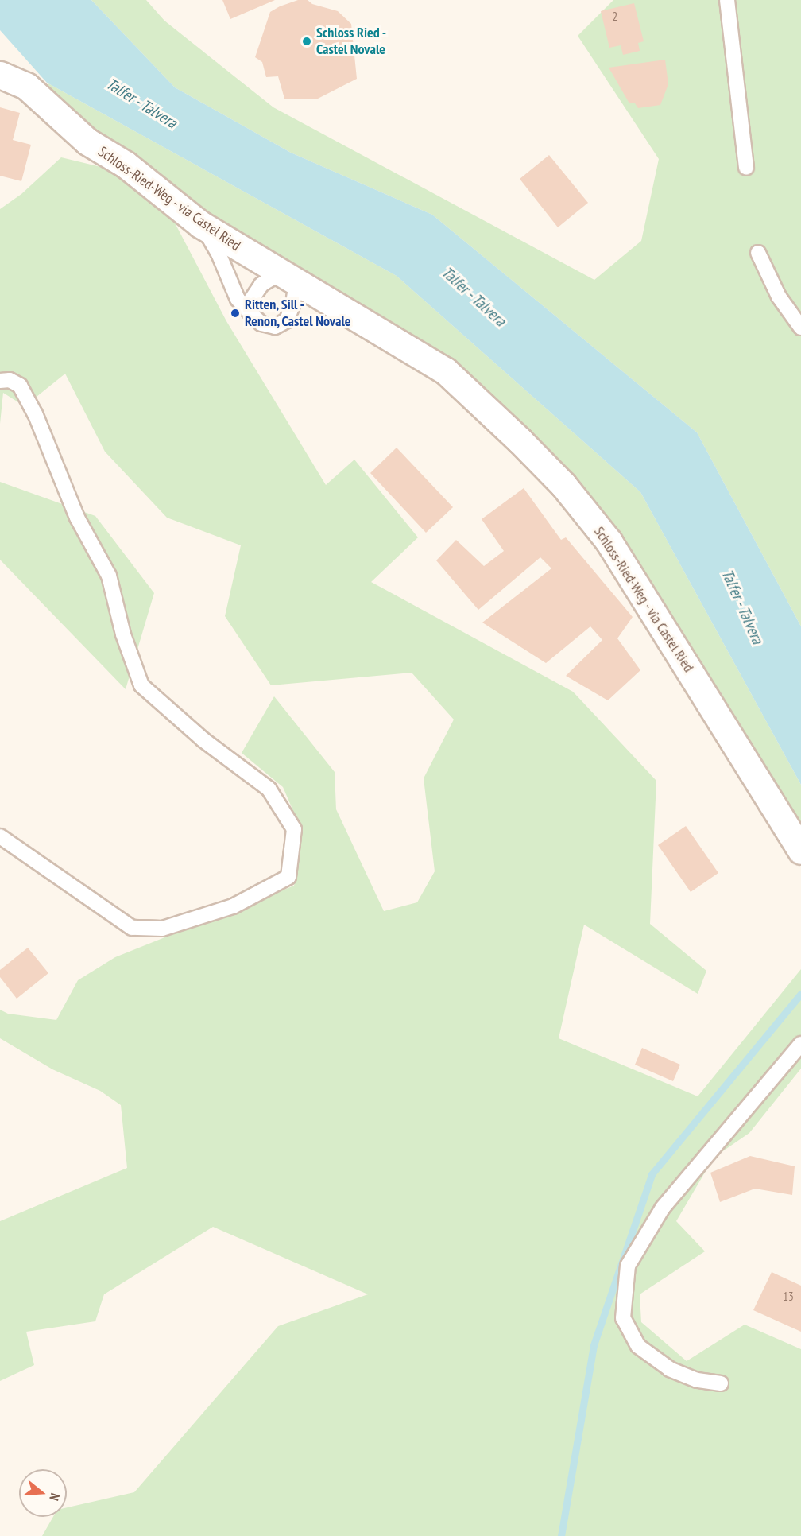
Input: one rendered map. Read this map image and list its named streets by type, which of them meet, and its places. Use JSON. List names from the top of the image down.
{
  "streets": {
    "street": ["Schloss-Ried-Weg - via Castel Ried"]
  },
  "water": ["Talfer - Talvera"],
  "places": ["Schloss Ried - Castel Novale", "Ritten, Sill - Renon, Castel Novale"],
  "house_numbers": ["2", "13"],
  "north": "right"
}
